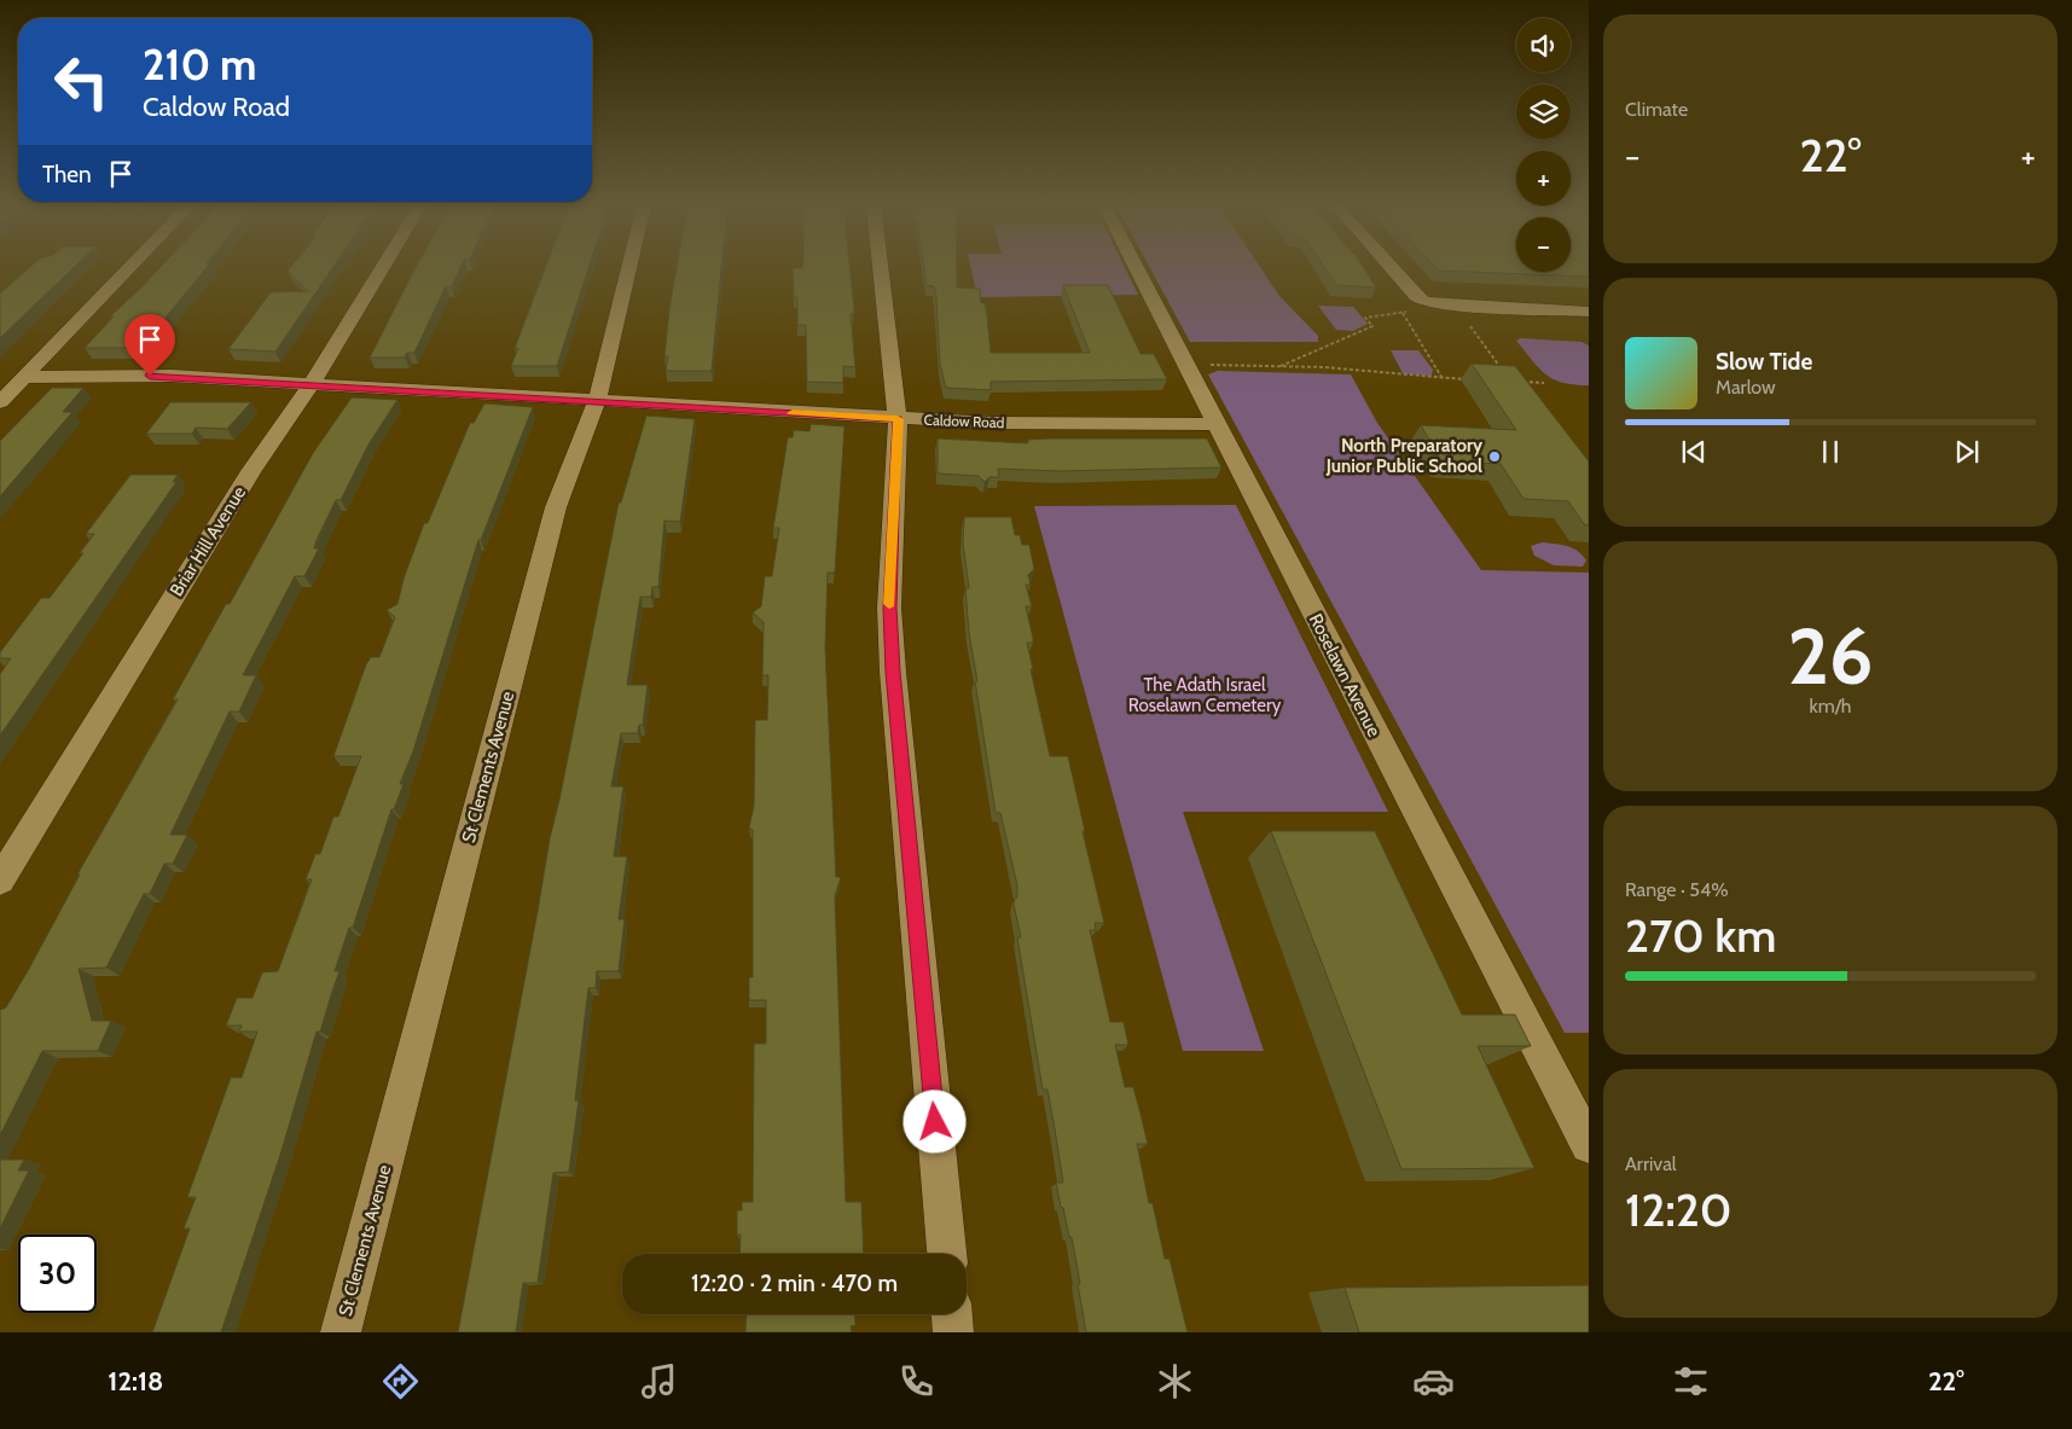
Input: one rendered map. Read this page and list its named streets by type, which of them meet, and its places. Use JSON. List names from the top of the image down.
{
  "streets": {
    "street": [
      "Caldow Road",
      "Briar Hill Avenue",
      "Roselawn Avenue",
      "St Clements Avenue"
    ]
  },
  "crossings": [
    ["Caldow Road", "Briar Hill Avenue"],
    ["Caldow Road", "Roselawn Avenue"],
    ["Caldow Road", "St Clements Avenue"]
  ],
  "parks": ["The Adath Israel Roselawn Cemetery"],
  "places": ["North Preparatory Junior Public School"],
  "page": {
    "tile": [
      "Climate",
      ["26", "km/h"],
      ["Range · 54%", "270 km"],
      ["Arrival", "12:20"]
    ],
    "map_buttons": ["+", "−"],
    "turn": ["210 m", "Caldow Road"],
    "heat": ["−", "22°", "+"],
    "then": "Then",
    "song": ["Slow Tide", "Marlow"],
    "limit": "30",
    "trip": "12:20 · 2 min · 470 m",
    "tabs": ["12:18", "22°"]
  }
}
